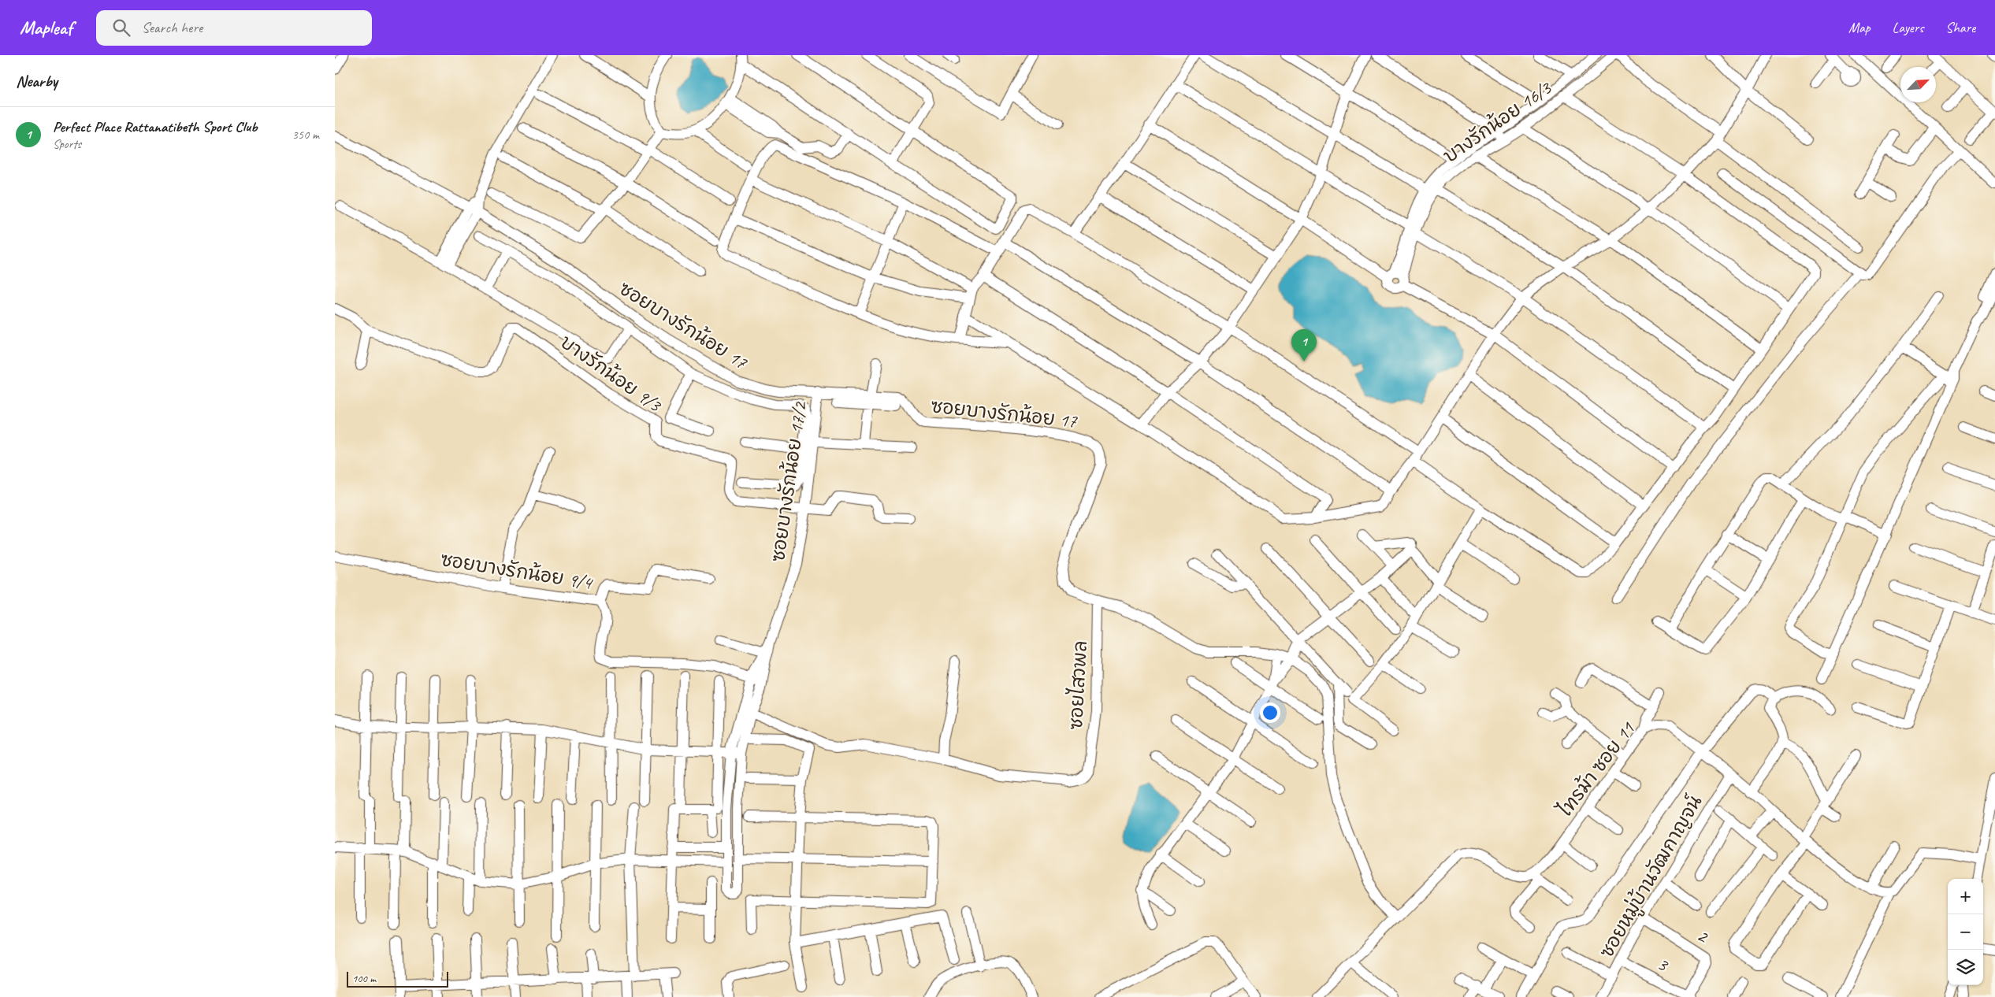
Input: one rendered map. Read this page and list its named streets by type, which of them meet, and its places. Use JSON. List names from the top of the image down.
{
  "streets": {
    "street": [
      "บางรักน้อย 16/3",
      "ซอยบางรักน้อย 17",
      "บางรักน้อย 9/3",
      "ซอยบางรักน้อย 17/2",
      "ซอยบางรักน้อย 9/4",
      "ซอยไสวพล",
      "ไทรม้า ซอย 11",
      "ซอยหมู่บ้านวัฒกาญจน์",
      "2",
      "3"
    ]
  },
  "crossings": [
    ["ซอยบางรักน้อย 17", "ซอยบางรักน้อย 17/2"],
    ["ซอยบางรักน้อย 17", "ซอยไสวพล"],
    ["บางรักน้อย 9/3", "ซอยบางรักน้อย 17/2"],
    ["ซอยบางรักน้อย 17/2", "ซอยบางรักน้อย 9/4"],
    ["ไทรม้า ซอย 11", "ซอยหมู่บ้านวัฒกาญจน์"],
    ["ซอยหมู่บ้านวัฒกาญจน์", "2"],
    ["ซอยหมู่บ้านวัฒกาญจน์", "3"],
    ["2", "3"]
  ],
  "scale_bar": "100 m",
  "north": "top right",
  "page": {
    "header": "Mapleaf",
    "search": "Search here",
    "nav": ["Map", "Layers", "Share"],
    "heading": "Nearby",
    "list": [
      {
        "mark": "1",
        "name": "Perfect Place Rattanatibeth Sport Club",
        "note": "Sports",
        "value": "350 m"
      }
    ],
    "pins": "1",
    "map_buttons": ["+", "−"],
    "scale": "100 m"
  }
}
